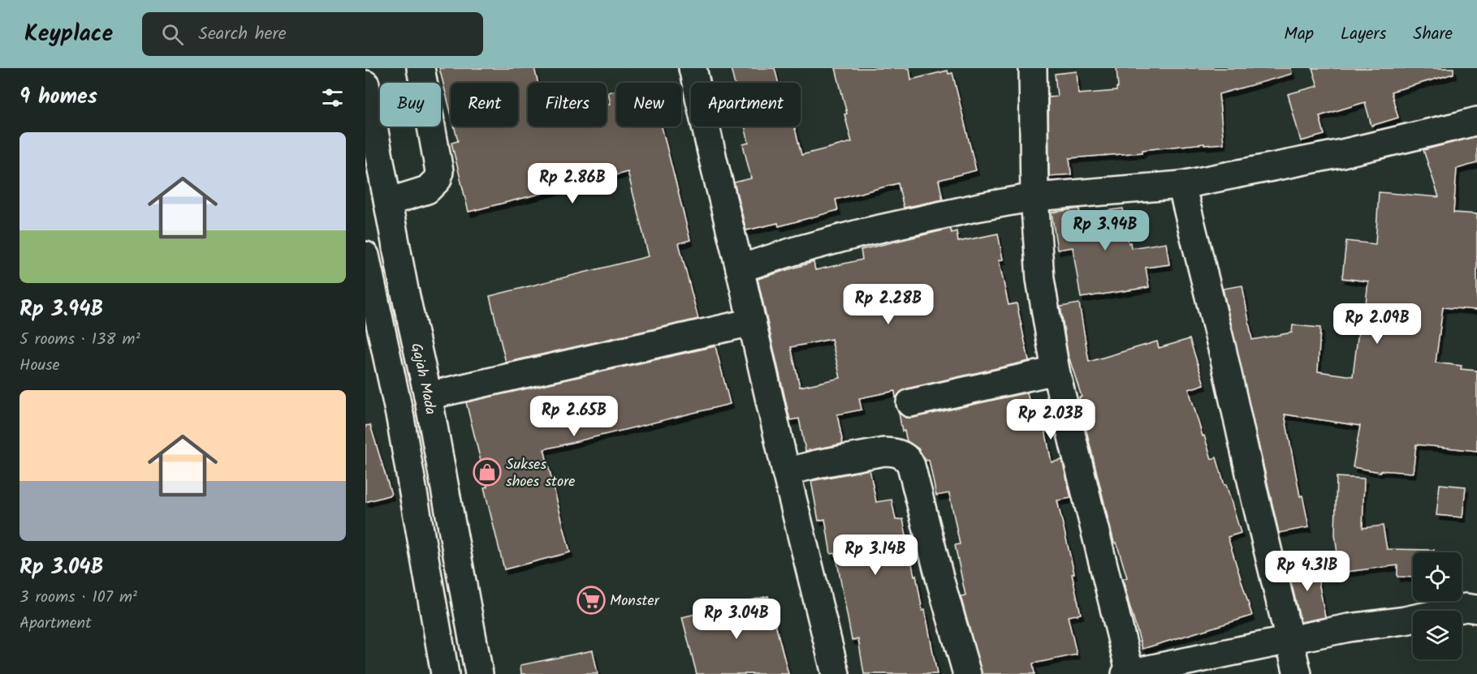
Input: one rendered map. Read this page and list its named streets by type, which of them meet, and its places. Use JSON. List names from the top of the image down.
{
  "streets": {
    "main road": ["Gajah Mada"]
  },
  "places": {
    "shop": ["Sukses shoes store"],
    "supermarket": ["Monster"]
  },
  "page": {
    "header": "Keyplace",
    "search": "Search here",
    "nav": ["Map", "Layers", "Share"],
    "heading": "9 homes",
    "chip": [
      "Buy",
      "Rent",
      "Filters",
      "New",
      "Apartment"
    ],
    "list": [
      {
        "name": "Rp 3.94B",
        "note": "5 rooms · 138 m² · House"
      },
      {
        "name": "Rp 3.04B",
        "note": "3 rooms · 107 m² · Apartment"
      }
    ],
    "price": [
      "Rp 2.86B",
      "Rp 3.94B",
      "Rp 2.28B",
      "Rp 2.09B",
      "Rp 2.65B",
      "Rp 2.03B",
      "Rp 3.14B",
      "Rp 4.31B",
      "Rp 3.04B"
    ]
  }
}
